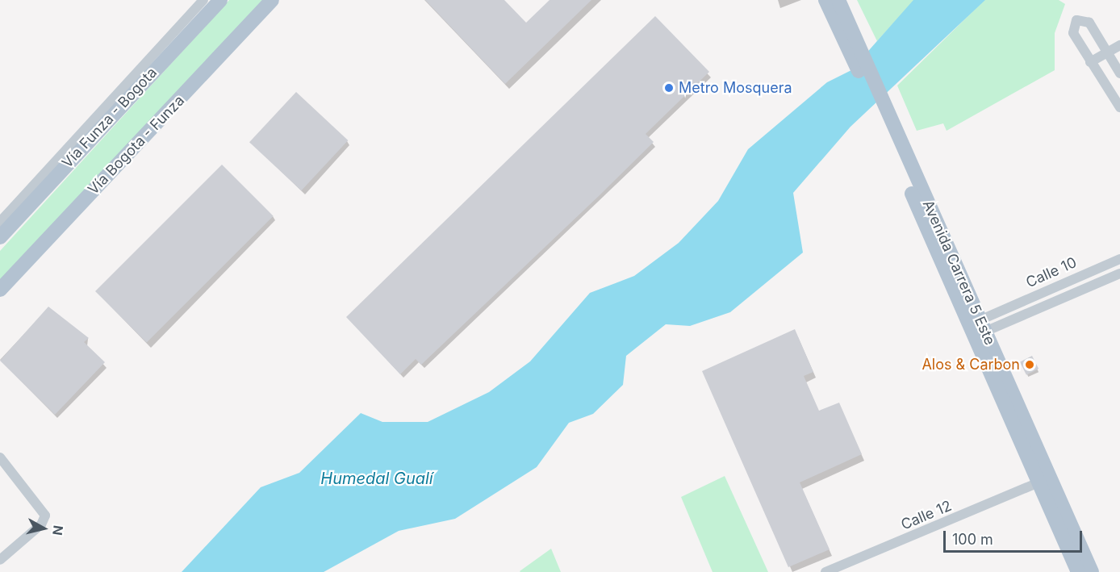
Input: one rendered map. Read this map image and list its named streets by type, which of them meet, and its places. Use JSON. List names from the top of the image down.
{
  "streets": {
    "main road": ["Vía Funza - Bogota", "Vía Bogota - Funza", "Avenida Carrera 5 Este"],
    "street": ["Calle 10", "Calle 12"]
  },
  "crossings": [
    ["Avenida Carrera 5 Este", "Calle 10"],
    ["Avenida Carrera 5 Este", "Calle 12"]
  ],
  "water": ["Humedal Gualí"],
  "places": ["Metro Mosquera", "Alos & Carbon"],
  "scale_bar": "100 m",
  "north": "right"
}
